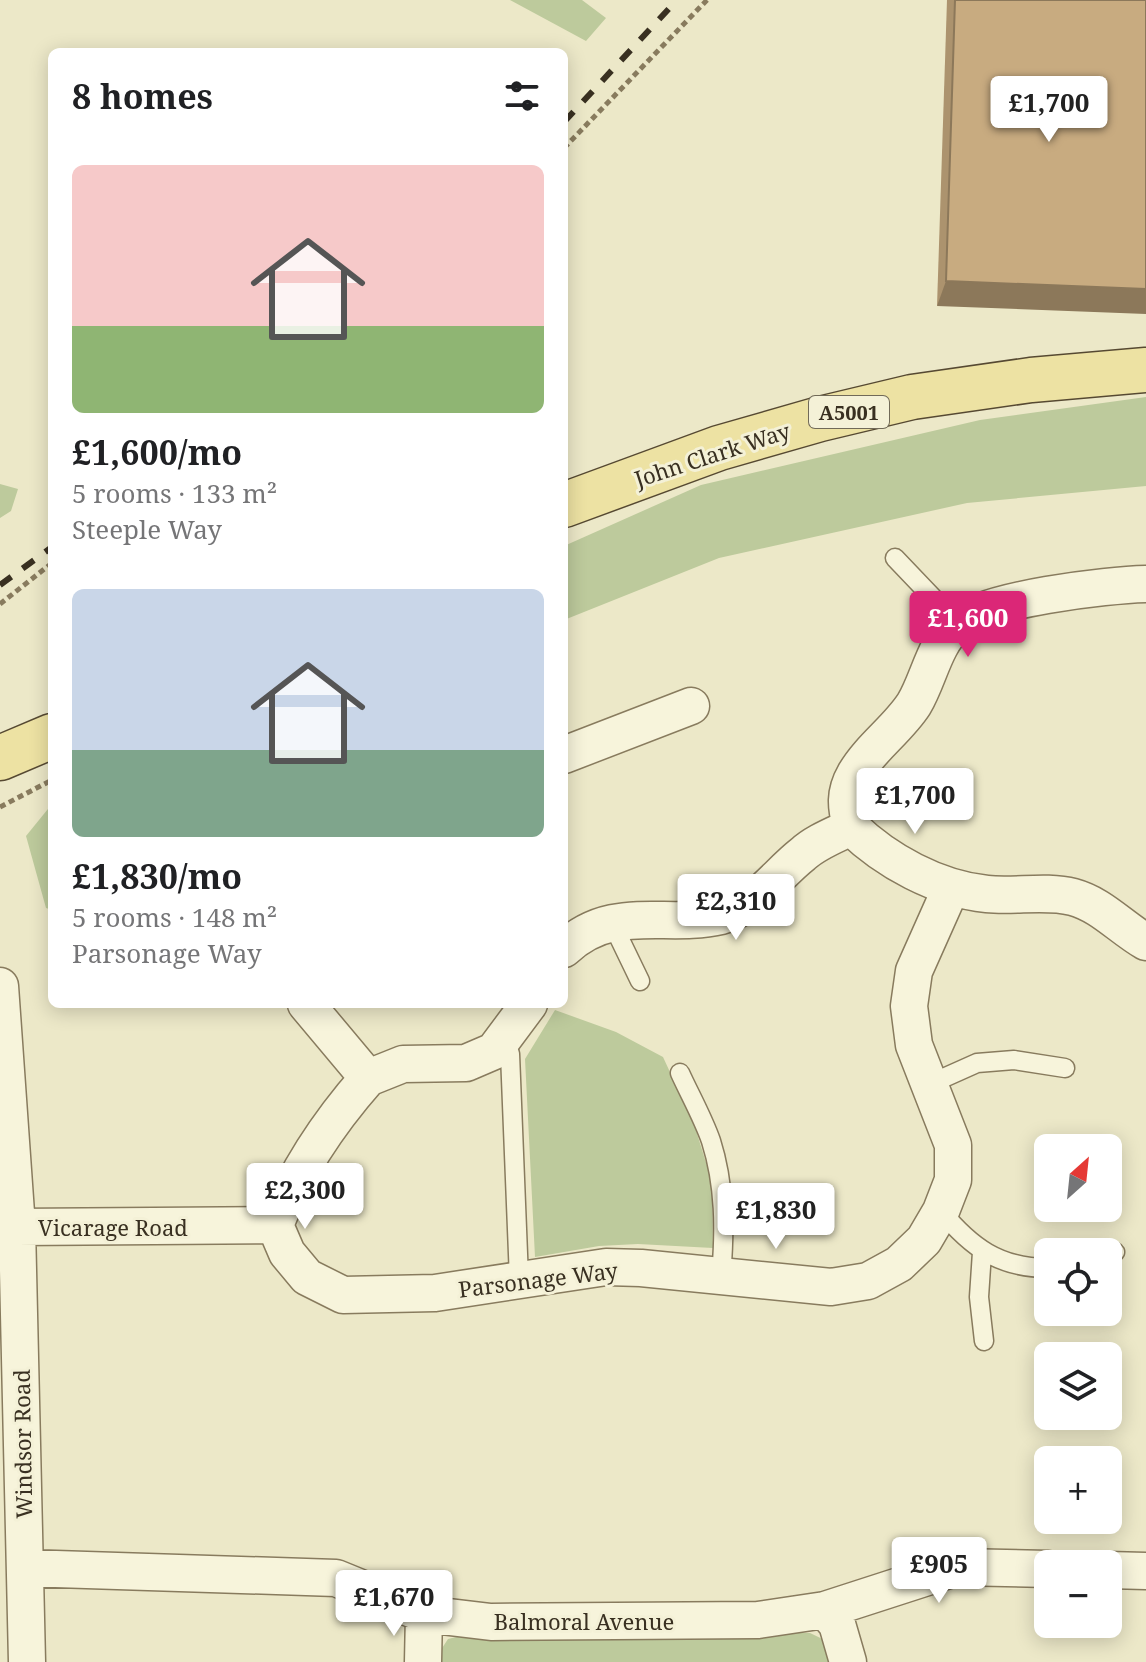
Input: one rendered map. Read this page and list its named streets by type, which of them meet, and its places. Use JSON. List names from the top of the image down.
{
  "streets": {
    "main road": ["A5001", "John Clark Way"],
    "street": [
      "Vicarage Road",
      "Parsonage Way",
      "Windsor Road",
      "Balmoral Avenue"
    ]
  },
  "crossings": [
    ["Vicarage Road", "Parsonage Way"],
    ["Vicarage Road", "Windsor Road"],
    ["Windsor Road", "Balmoral Avenue"]
  ],
  "north": "top right",
  "page": {
    "heading": "8 homes",
    "price": [
      "£1,700",
      "£1,600",
      "£1,700",
      "£2,310",
      "£2,300",
      "£1,830",
      "£905",
      "£1,670"
    ],
    "list": [
      {
        "name": "£1,600/mo",
        "note": "5 rooms · 133 m² · Steeple Way"
      },
      {
        "name": "£1,830/mo",
        "note": "5 rooms · 148 m² · Parsonage Way"
      }
    ],
    "map_buttons": ["+", "−"]
  }
}
